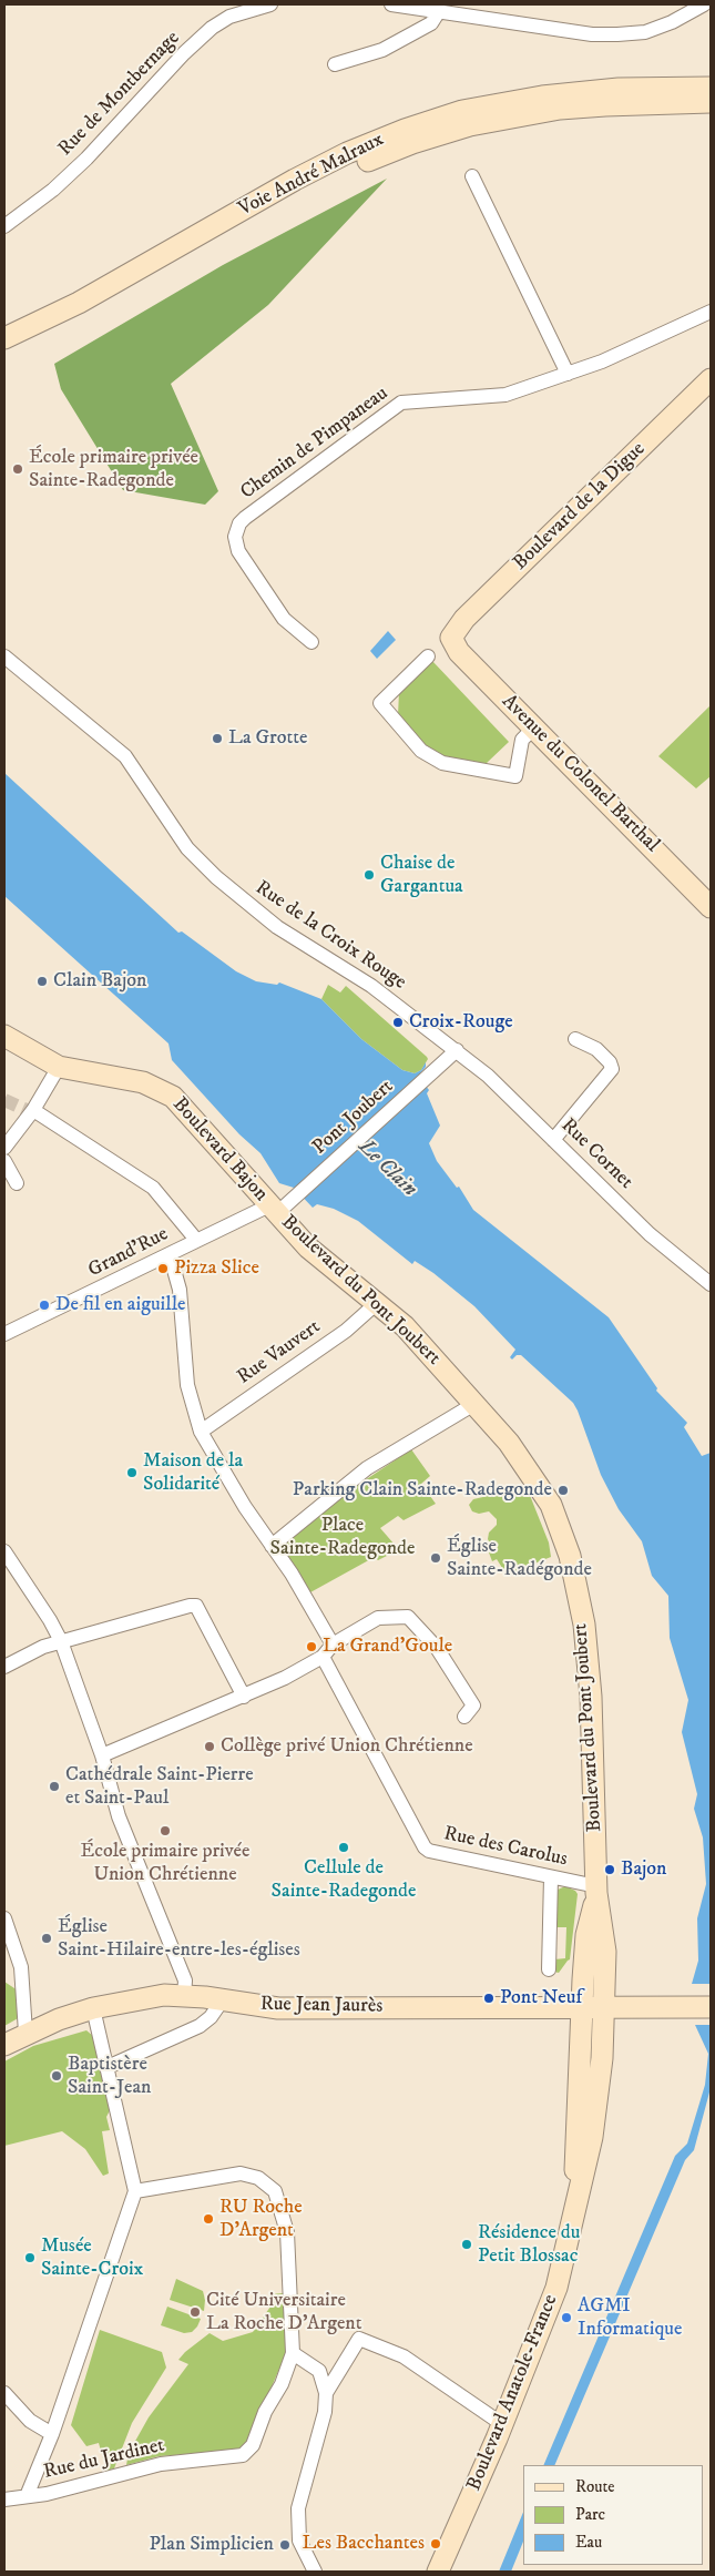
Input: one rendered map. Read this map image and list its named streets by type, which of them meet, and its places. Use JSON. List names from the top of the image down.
{
  "streets": {
    "main road": [
      "Voie André Malraux",
      "Boulevard de la Digue",
      "Avenue du Colonel Barthal",
      "Boulevard Bajon",
      "Boulevard du Pont Joubert",
      "Rue Jean Jaurès",
      "Boulevard Anatole-France"
    ],
    "street": [
      "Rue de Montbernage",
      "Chemin de Pimpaneau",
      "Rue de la Croix Rouge",
      "Pont Joubert",
      "Rue Cornet",
      "Grand'Rue",
      "Rue Vauvert",
      "Rue des Carolus",
      "Rue du Jardinet"
    ]
  },
  "crossings": [
    ["Boulevard de la Digue", "Avenue du Colonel Barthal"],
    ["Rue de la Croix Rouge", "Pont Joubert"],
    ["Rue de la Croix Rouge", "Rue Cornet"],
    ["Pont Joubert", "Boulevard Bajon"],
    ["Pont Joubert", "Rue Cornet"],
    ["Pont Joubert", "Grand'Rue"],
    ["Pont Joubert", "Boulevard du Pont Joubert"],
    ["Boulevard Bajon", "Grand'Rue"],
    ["Boulevard Bajon", "Boulevard du Pont Joubert"],
    ["Grand'Rue", "Boulevard du Pont Joubert"],
    ["Boulevard du Pont Joubert", "Rue Vauvert"],
    ["Boulevard du Pont Joubert", "Rue des Carolus"],
    ["Boulevard du Pont Joubert", "Rue Jean Jaurès"],
    ["Boulevard du Pont Joubert", "Boulevard Anatole-France"],
    ["Rue Jean Jaurès", "Boulevard Anatole-France"]
  ],
  "water": ["Le Clain"],
  "parks": ["Place Sainte-Radegonde"],
  "places": [
    "École primaire privée Sainte-Radegonde",
    "La Grotte",
    "Chaise de Gargantua",
    "Clain Bajon",
    "Croix-Rouge",
    "Pizza Slice",
    "De fil en aiguille",
    "Maison de la Solidarité",
    "Parking Clain Sainte-Radegonde",
    "Église Sainte-Radégonde",
    "La Grand'Goule",
    "Collège privé Union Chrétienne",
    "Cathédrale Saint-Pierre et Saint-Paul",
    "École primaire privée Union Chrétienne",
    "Cellule de Sainte-Radegonde",
    "Bajon",
    "Église Saint-Hilaire-entre-les-églises",
    "Pont Neuf",
    "Baptistère Saint-Jean",
    "RU Roche D'Argent",
    "Résidence du Petit Blossac",
    "Musée Sainte-Croix",
    "Cité Universitaire La Roche D'Argent",
    "AGMI Informatique",
    "Les Bacchantes",
    "Plan Simplicien"
  ],
  "legend": ["Route", "Parc", "Eau"]
}
